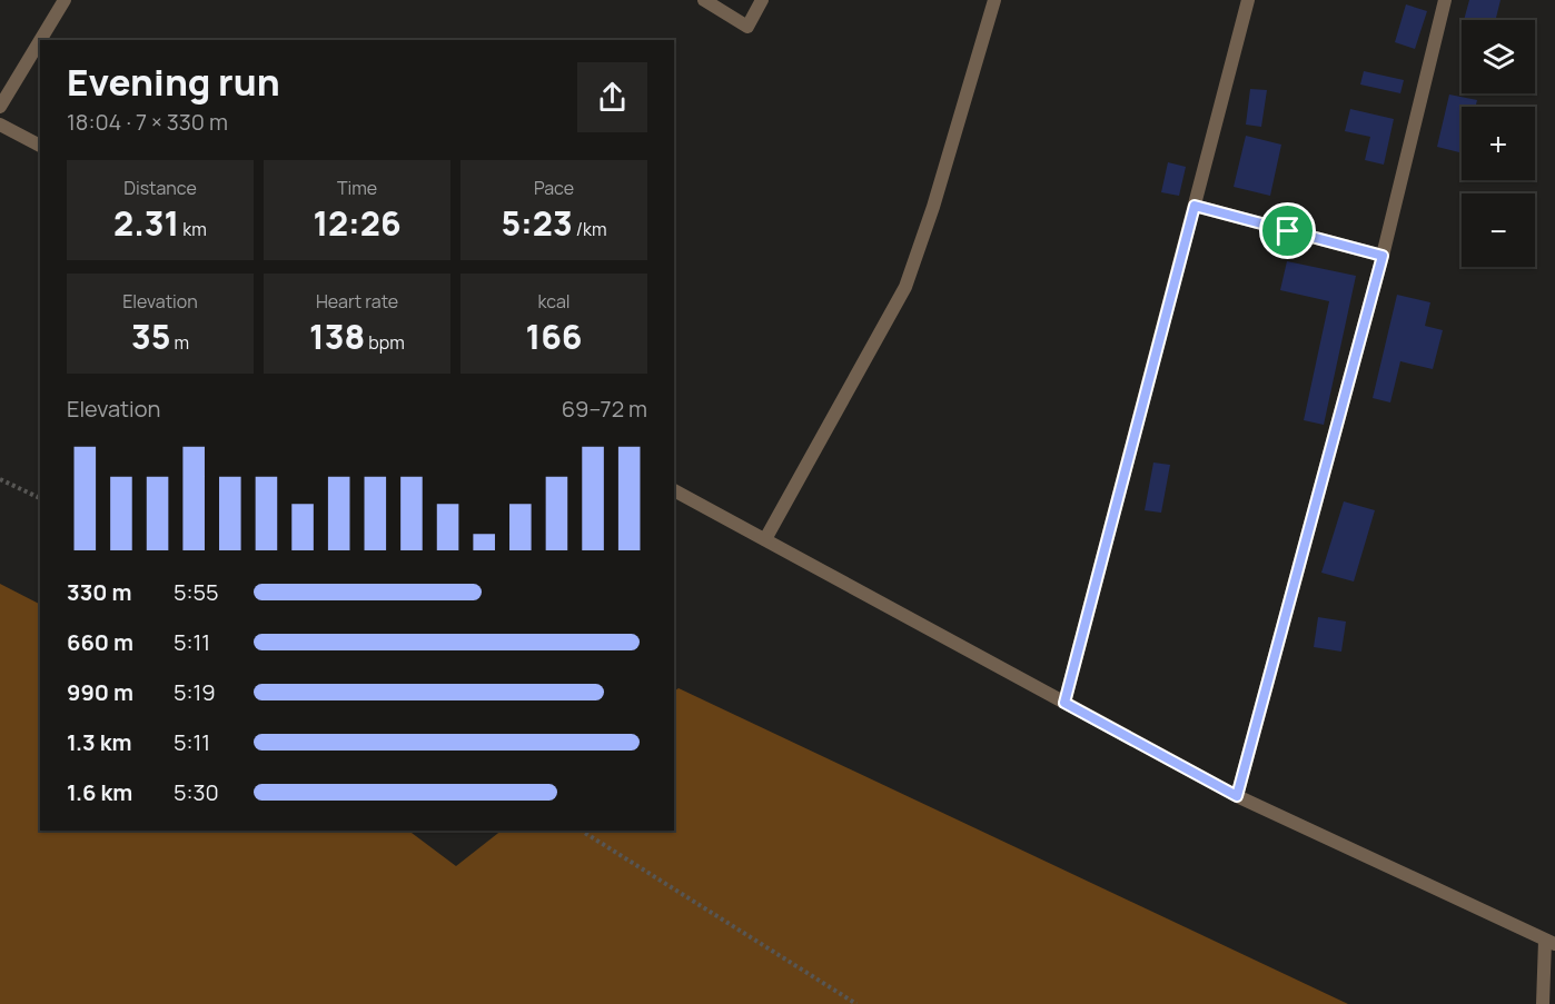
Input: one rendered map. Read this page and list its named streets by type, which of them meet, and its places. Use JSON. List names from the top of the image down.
{
  "page": {
    "map_buttons": ["+", "−"],
    "heading": ["Evening run", "18:04 · 7 × 330 m"],
    "stats": [
      ["Distance", "2.31 km"],
      ["Time", "12:26"],
      ["Pace", "5:23 /km"],
      ["Elevation", "35 m"],
      ["Heart rate", "138 bpm"],
      ["kcal", "166"]
    ],
    "chart": ["Elevation", "69–72 m"],
    "list": [
      {
        "name": "330 m",
        "note": "5:55"
      },
      {
        "name": "660 m",
        "note": "5:11"
      },
      {
        "name": "990 m",
        "note": "5:19"
      },
      {
        "name": "1.3 km",
        "note": "5:11"
      },
      {
        "name": "1.6 km",
        "note": "5:30"
      }
    ]
  }
}
